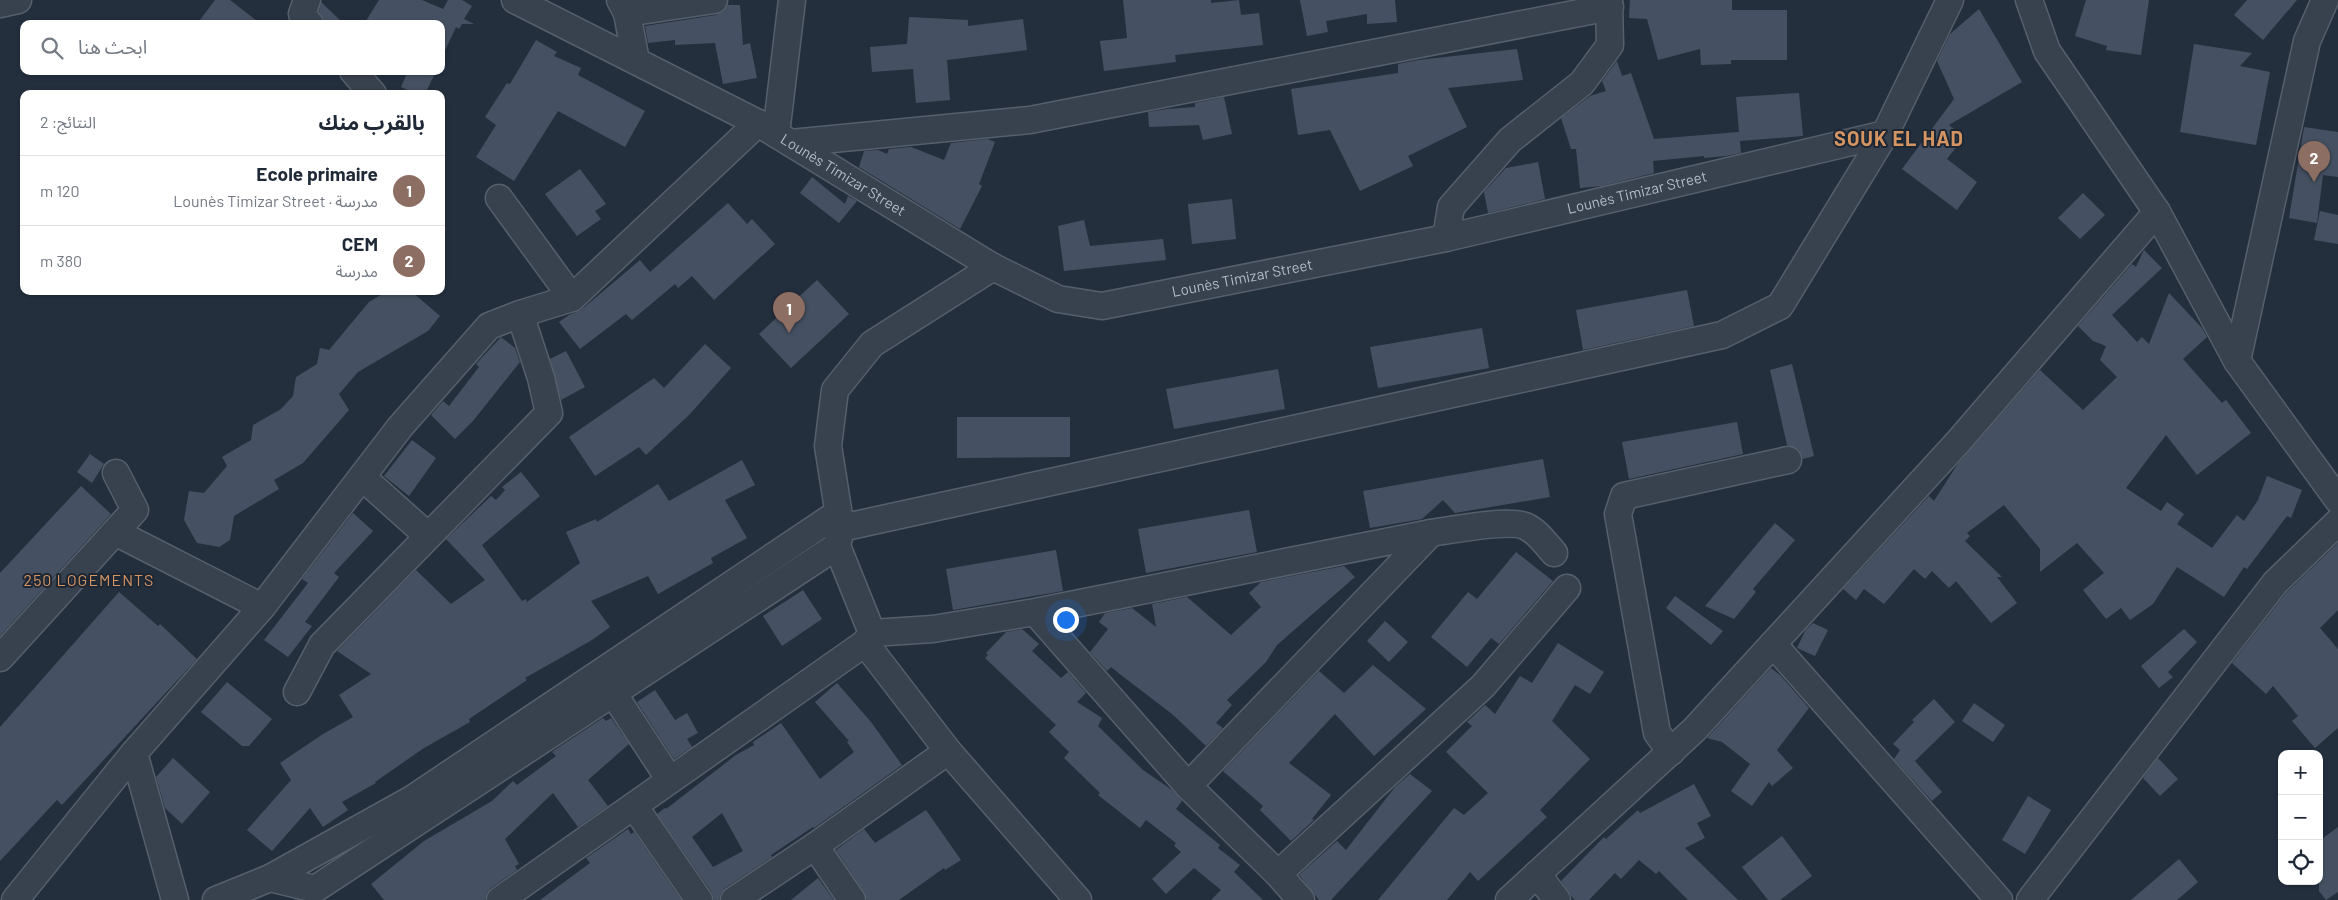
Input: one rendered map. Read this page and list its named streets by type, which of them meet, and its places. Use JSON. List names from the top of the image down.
{
  "streets": {
    "street": ["Lounès Timizar Street"]
  },
  "districts": ["SOUK EL HAD", "250 LOGEMENTS"],
  "page": {
    "search": "ابحث هنا",
    "heading": ["بالقرب منك", "النتائج: 2"],
    "pins": ["2", "1"],
    "list": [
      {
        "mark": "1",
        "name": "Ecole primaire",
        "note": "مدرسة · Lounès Timizar Street",
        "value": "120 m"
      },
      {
        "mark": "2",
        "name": "CEM",
        "note": "مدرسة",
        "value": "380 m"
      }
    ],
    "map_buttons": ["+", "−"]
  }
}
